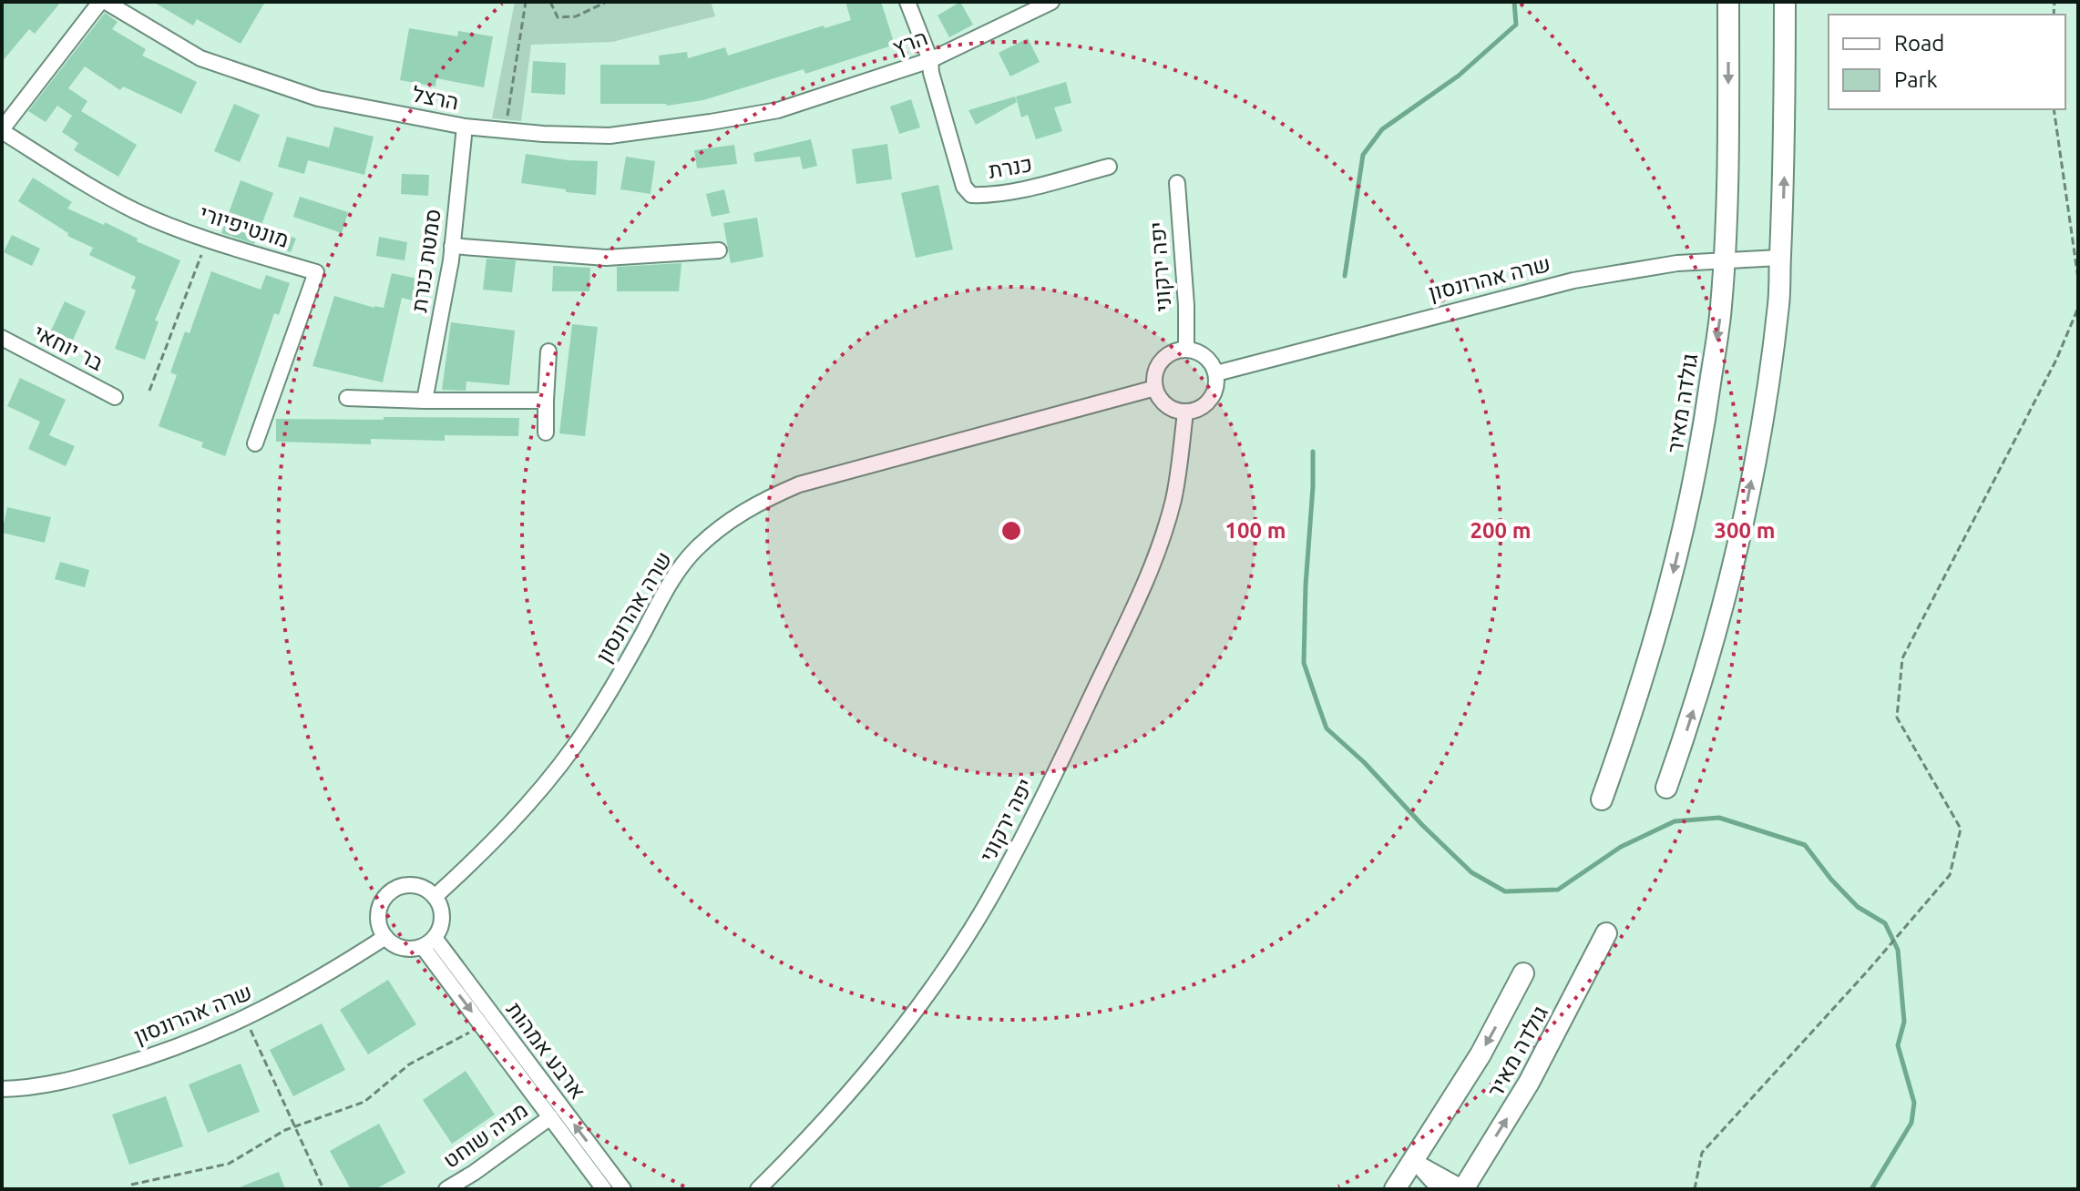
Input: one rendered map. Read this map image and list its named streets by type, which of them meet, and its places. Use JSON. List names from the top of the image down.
{
  "streets": {
    "main road": ["גולדה מאיר"],
    "street": [
      "הרץ",
      "הרצל",
      "כנרת",
      "מונטיפיורי",
      "סמטת כנרת",
      "יפה ירקוני",
      "שרה אהרונסון",
      "בר יוחאי",
      "ארבע אמהות",
      "מניה שוחט"
    ]
  },
  "crossings": [
    ["הרץ", "הרצל"],
    ["הרץ", "כנרת"],
    ["הרצל", "סמטת כנרת"],
    ["יפה ירקוני", "שרה אהרונסון"],
    ["שרה אהרונסון", "גולדה מאיר"],
    ["שרה אהרונסון", "ארבע אמהות"],
    ["ארבע אמהות", "מניה שוחט"]
  ],
  "legend": ["Road", "Park"],
  "rings": ["100 m", "200 m", "300 m"]
}
